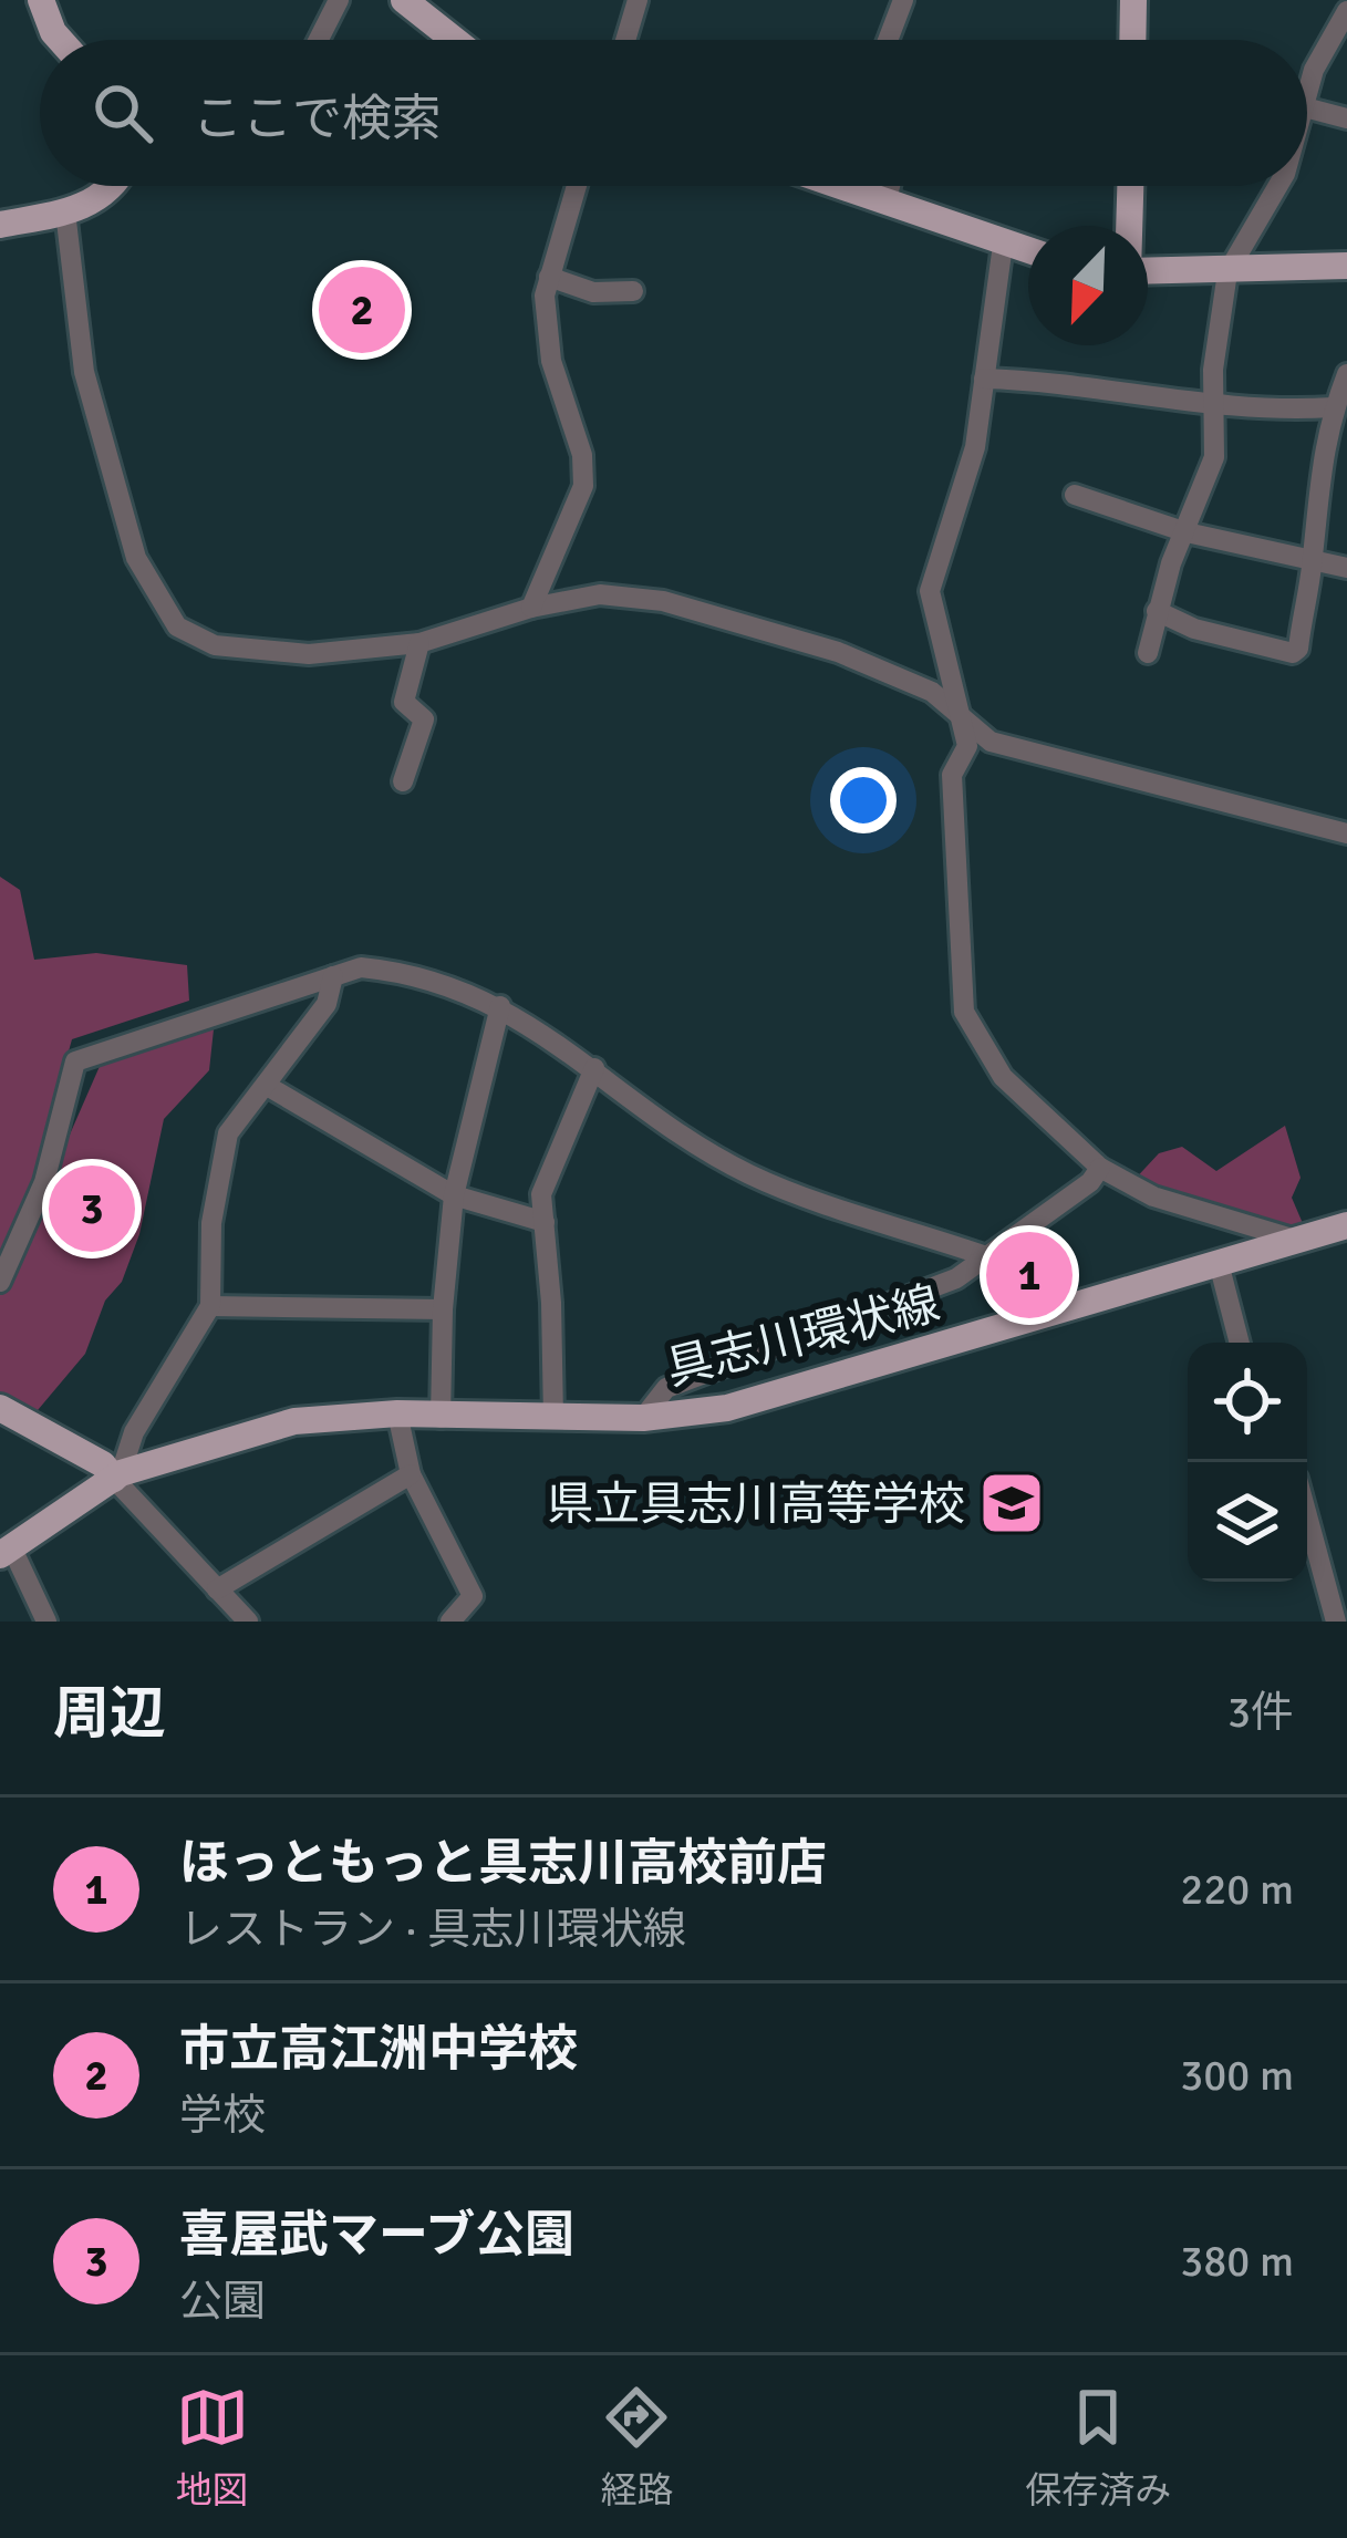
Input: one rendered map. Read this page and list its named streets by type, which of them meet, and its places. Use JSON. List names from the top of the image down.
{
  "streets": {
    "main road": ["具志川環状線"]
  },
  "places": {
    "school or university": ["県立具志川高等学校"]
  },
  "north": "bottom left",
  "page": {
    "search": "ここで検索",
    "pins": ["2", "3", "1"],
    "heading": ["周辺", "3件"],
    "list": [
      {
        "mark": "1",
        "name": "ほっともっと具志川高校前店",
        "note": "レストラン · 具志川環状線",
        "value": "220 m"
      },
      {
        "mark": "2",
        "name": "市立高江洲中学校",
        "note": "学校",
        "value": "300 m"
      },
      {
        "mark": "3",
        "name": "喜屋武マーブ公園",
        "note": "公園",
        "value": "380 m"
      }
    ],
    "nav": ["地図", "経路", "保存済み"]
  }
}
